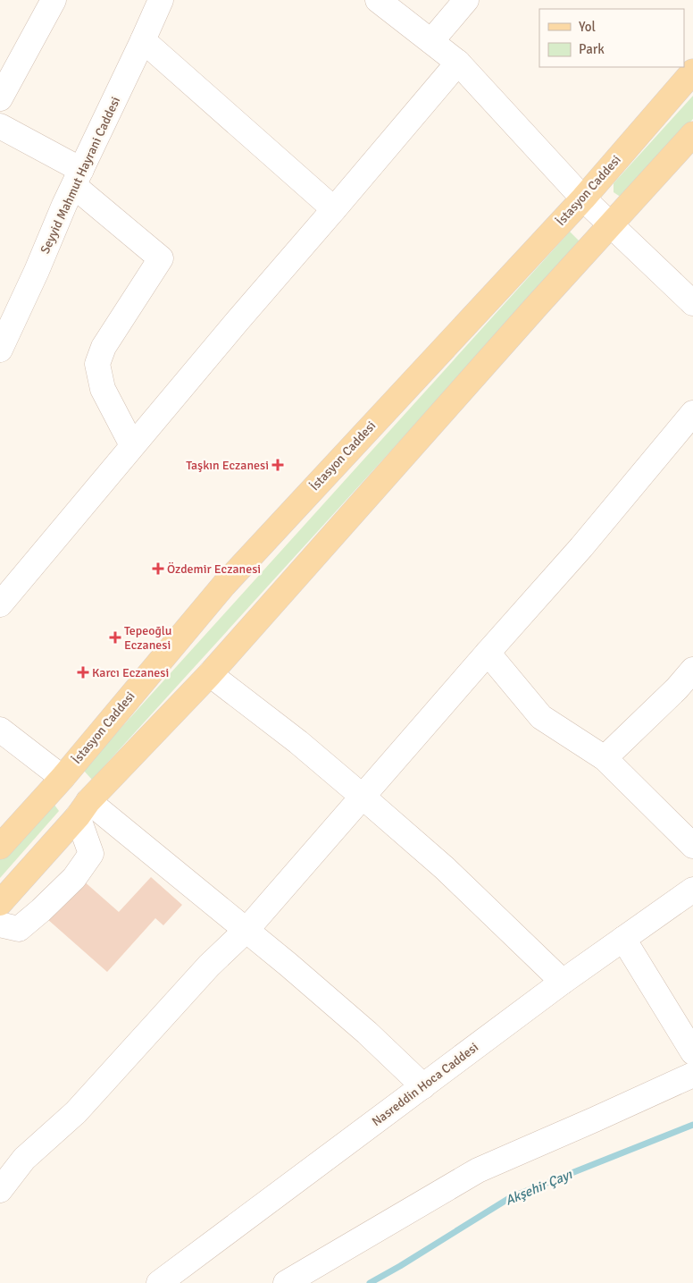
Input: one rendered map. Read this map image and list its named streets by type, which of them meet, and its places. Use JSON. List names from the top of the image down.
{
  "streets": {
    "main road": ["İstasyon Caddesi"],
    "street": ["Seyyid Mahmut Hayrani Caddesi", "Nasreddin Hoca Caddesi"]
  },
  "water": ["Akşehir Çayı"],
  "places": {
    "health": [
      "Taşkın Eczanesi",
      "Özdemir Eczanesi",
      "Tepeoğlu Eczanesi",
      "Karcı Eczanesi"
    ]
  },
  "legend": ["Yol", "Park"]
}
